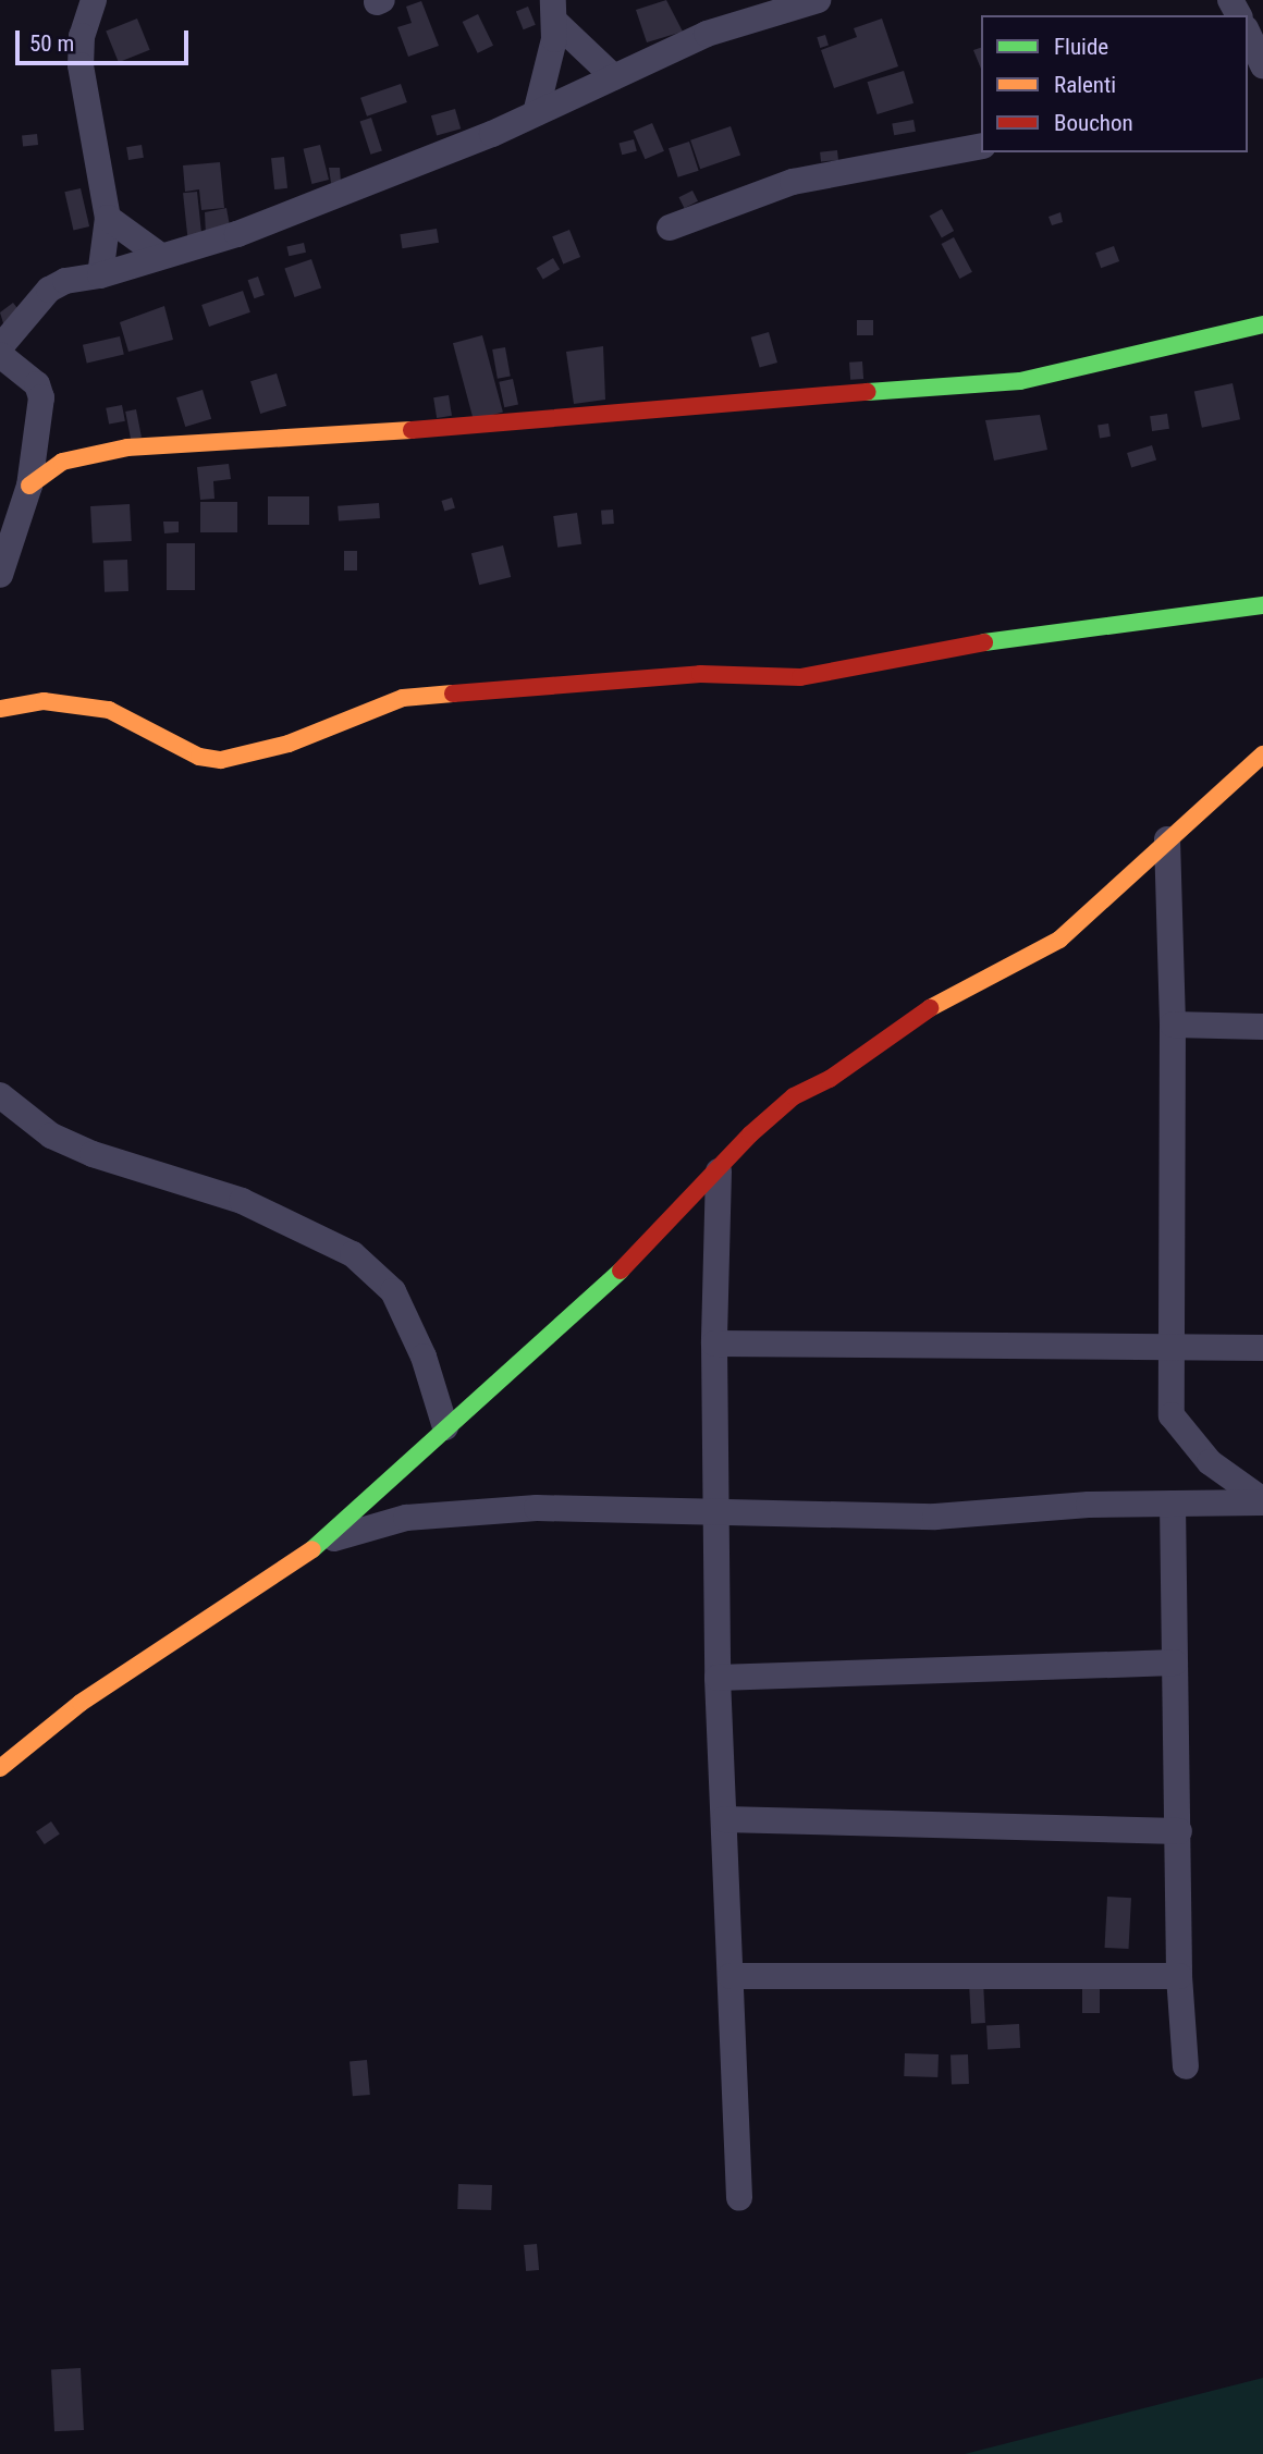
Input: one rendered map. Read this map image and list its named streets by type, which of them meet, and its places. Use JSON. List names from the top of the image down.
{
  "legend": ["Fluide", "Ralenti", "Bouchon"],
  "scale_bar": "50 m"
}
